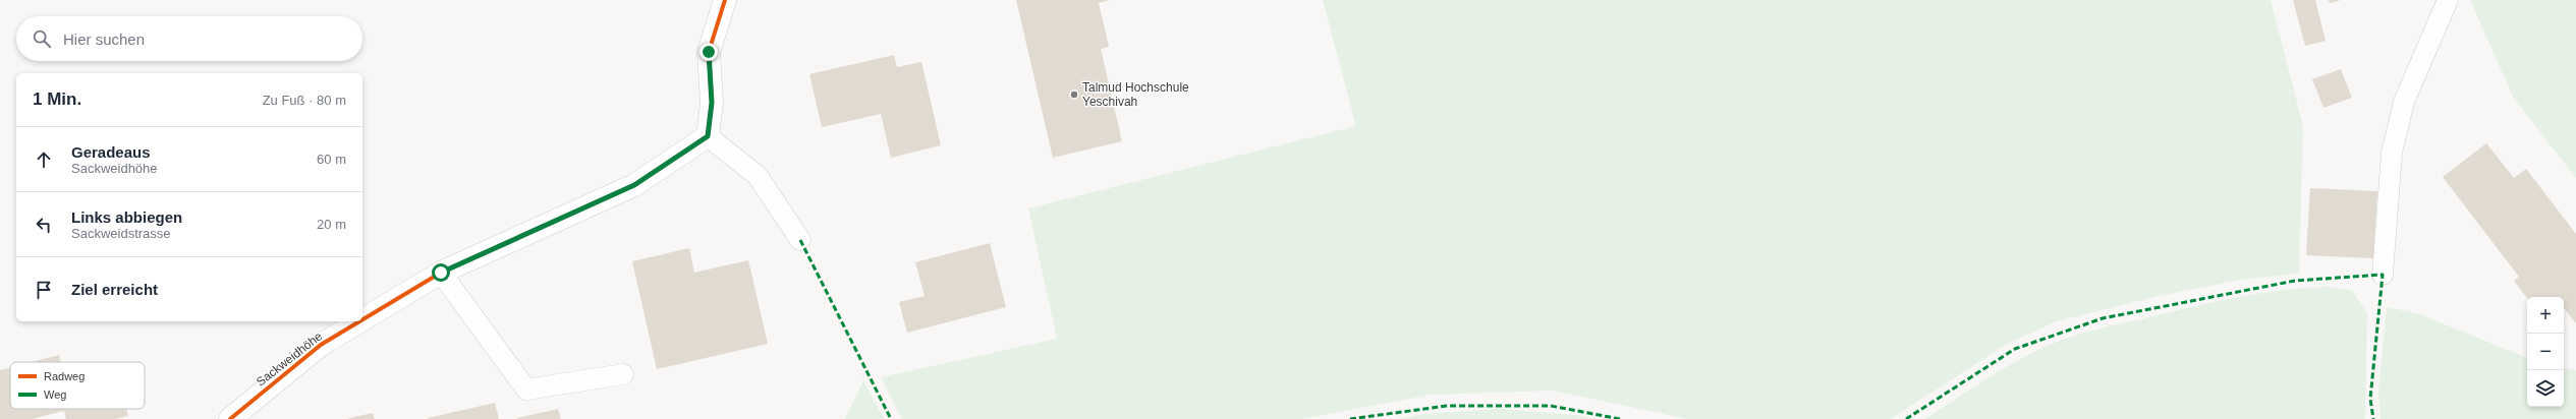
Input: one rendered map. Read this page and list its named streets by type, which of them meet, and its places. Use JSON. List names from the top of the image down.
{
  "streets": {
    "street": ["Sackweidhöhe"]
  },
  "places": ["Talmud Hochschule Yeschivah"],
  "legend": ["Radweg", "Weg"],
  "page": {
    "search": "Hier suchen",
    "heading": ["1 Min.", "Zu Fuß · 80 m"],
    "list": [
      ["Geradeaus", "Sackweidhöhe", "60 m"],
      ["Links abbiegen", "Sackweidstrasse", "20 m"],
      "Ziel erreicht"
    ],
    "map_buttons": ["+", "−"]
  }
}
